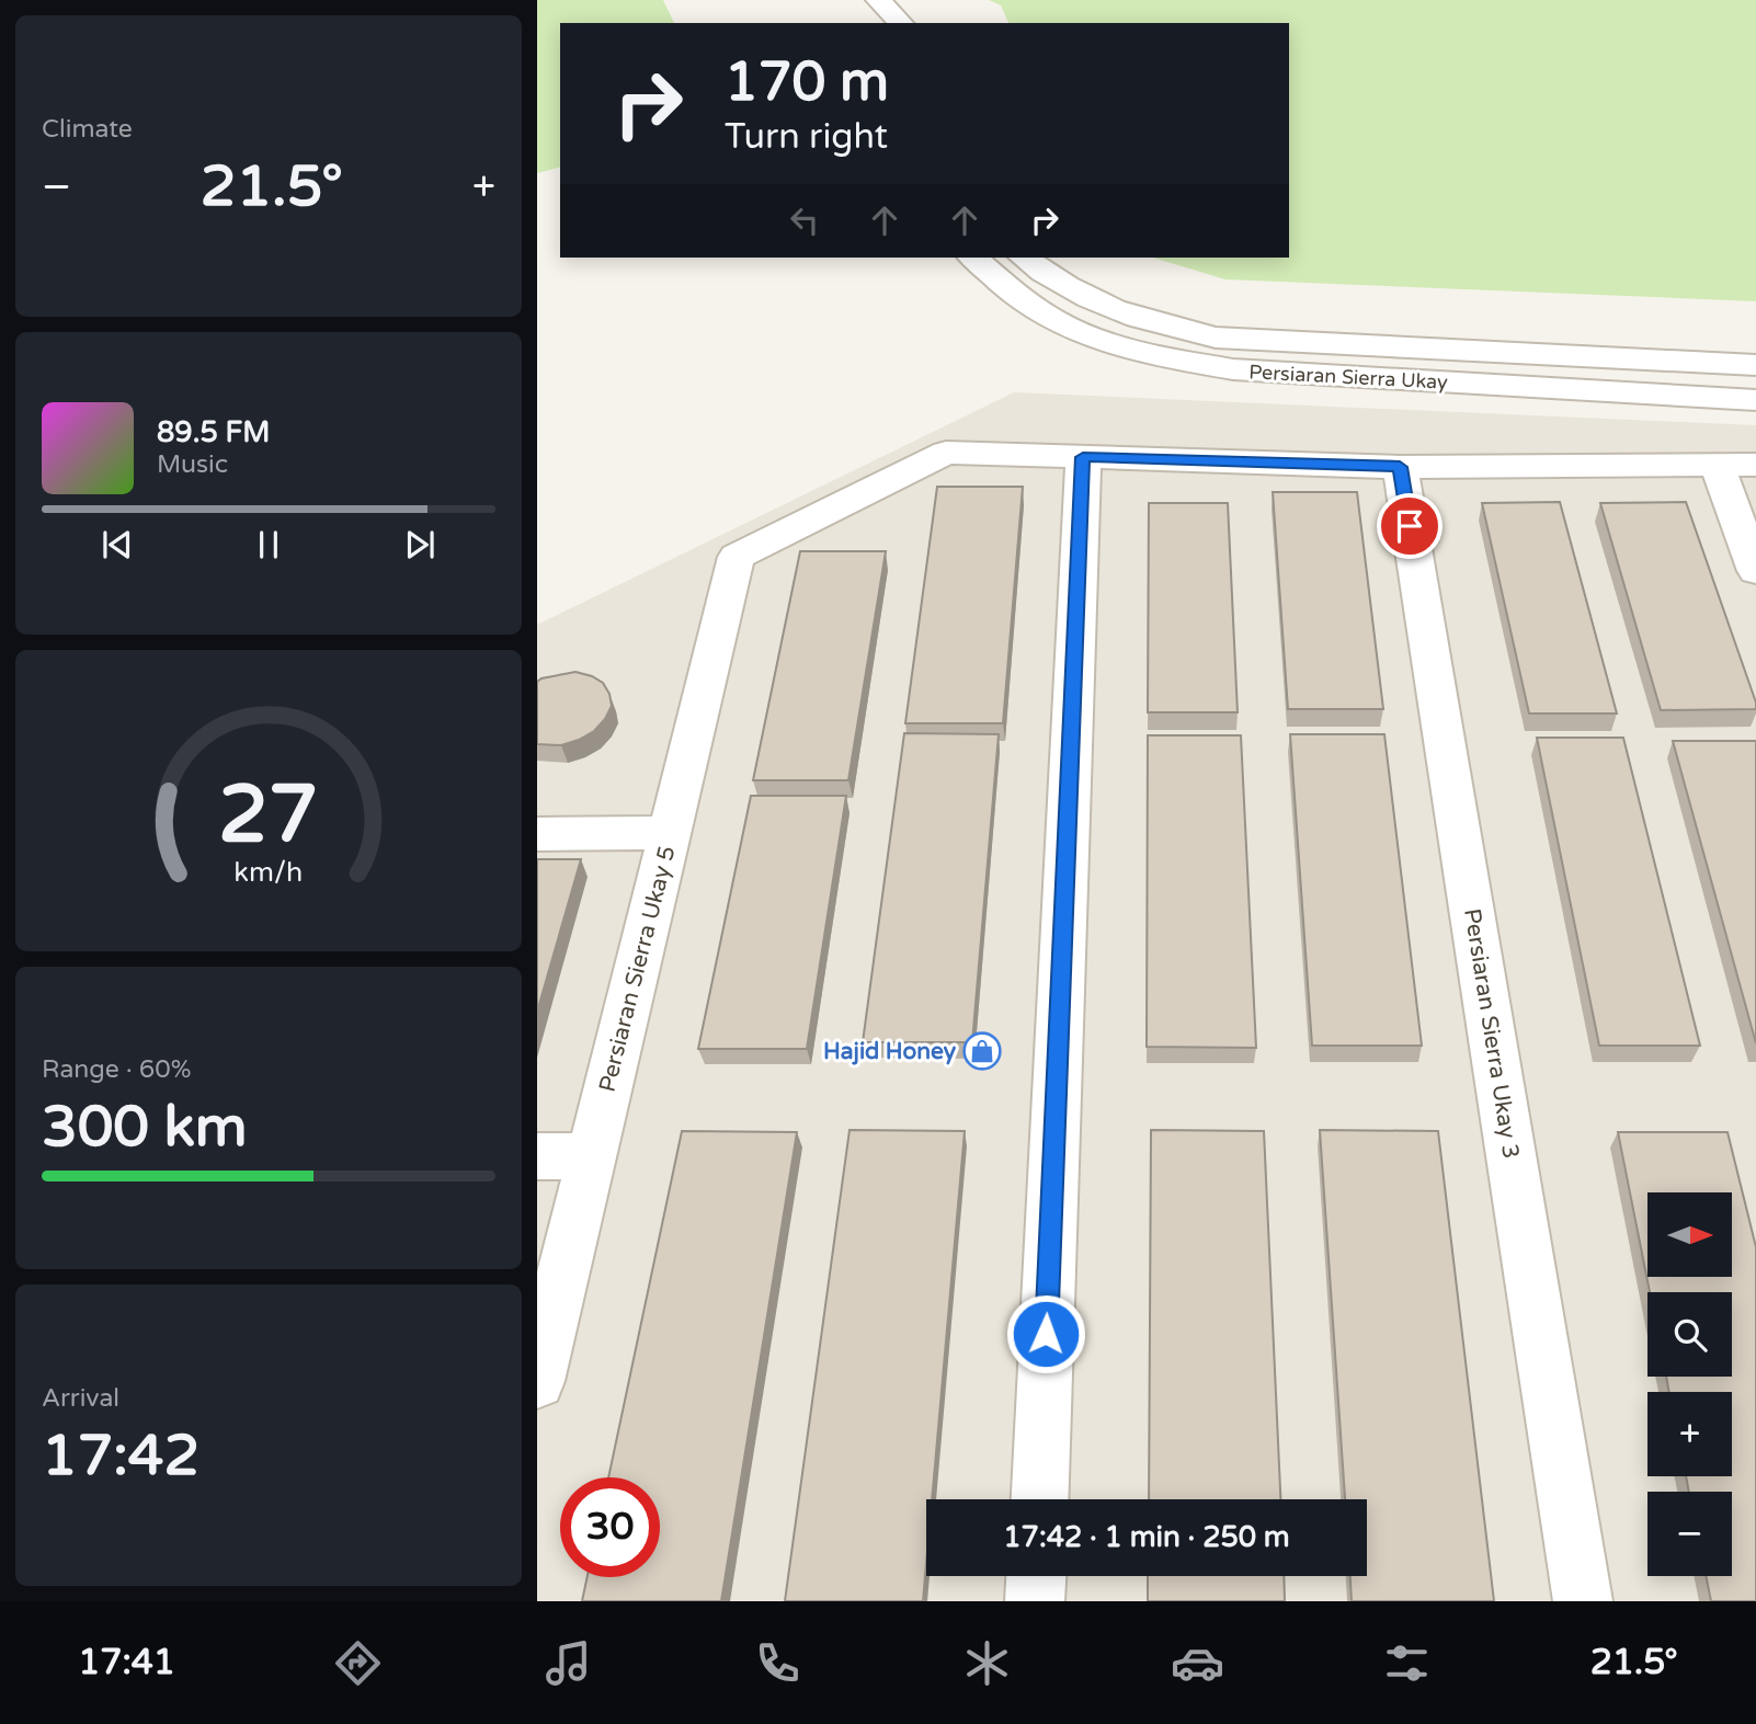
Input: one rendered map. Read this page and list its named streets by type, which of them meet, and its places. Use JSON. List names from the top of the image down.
{
  "streets": {
    "street": ["Persiaran Sierra Ukay", "Persiaran Sierra Ukay 5", "Persiaran Sierra Ukay 3"]
  },
  "places": {
    "shop": ["Hajid Honey"]
  },
  "north": "right",
  "page": {
    "tile": [
      "Climate",
      ["Range · 60%", "300 km"],
      ["Arrival", "17:42"]
    ],
    "turn": ["170 m", "Turn right"],
    "heat": ["−", "21.5°", "+"],
    "song": ["89.5 FM", "Music"],
    "map_buttons": ["+", "−"],
    "limit": "30",
    "trip": "17:42 · 1 min · 250 m",
    "tabs": ["17:41", "21.5°"],
    "gauge": ["27", "km/h"]
  }
}
